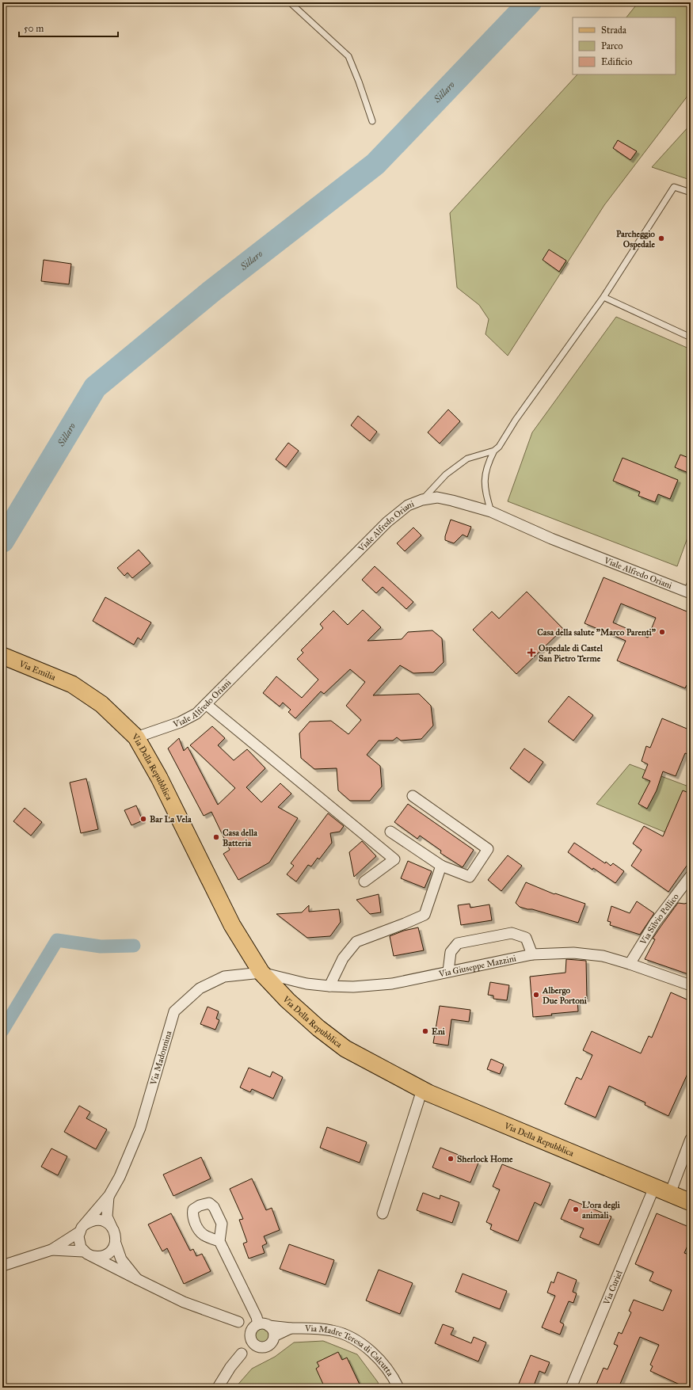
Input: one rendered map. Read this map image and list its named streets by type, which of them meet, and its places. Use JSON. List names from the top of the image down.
{
  "streets": {
    "main road": ["Via Emilia", "Via Della Repubblica"],
    "street": [
      "Viale Alfredo Oriani",
      "Via Silvio Pellico",
      "Via Giuseppe Mazzini",
      "Via Madonnina",
      "Via Curiel",
      "Via Madre Teresa di Calcutta"
    ]
  },
  "crossings": [
    ["Viale Alfredo Oriani", "Via Della Repubblica"],
    ["Via Emilia", "Via Della Repubblica"],
    ["Via Della Repubblica", "Via Giuseppe Mazzini"],
    ["Via Della Repubblica", "Via Madonnina"],
    ["Via Della Repubblica", "Via Curiel"],
    ["Via Silvio Pellico", "Via Giuseppe Mazzini"],
    ["Via Giuseppe Mazzini", "Via Madonnina"]
  ],
  "water": ["Sillaro"],
  "places": {
    "other": [
      "Parcheggio Ospedale",
      "Casa della salute \"Marco Parenti\"",
      "Bar La Vela",
      "Casa della Batteria",
      "Albergo Due Portoni",
      "Eni",
      "Sherlock Home",
      "L'ora degli animali"
    ],
    "health": ["Ospedale di Castel San Pietro Terme"]
  },
  "legend": ["Strada", "Parco", "Edificio"],
  "scale_bar": "50 m"
}
